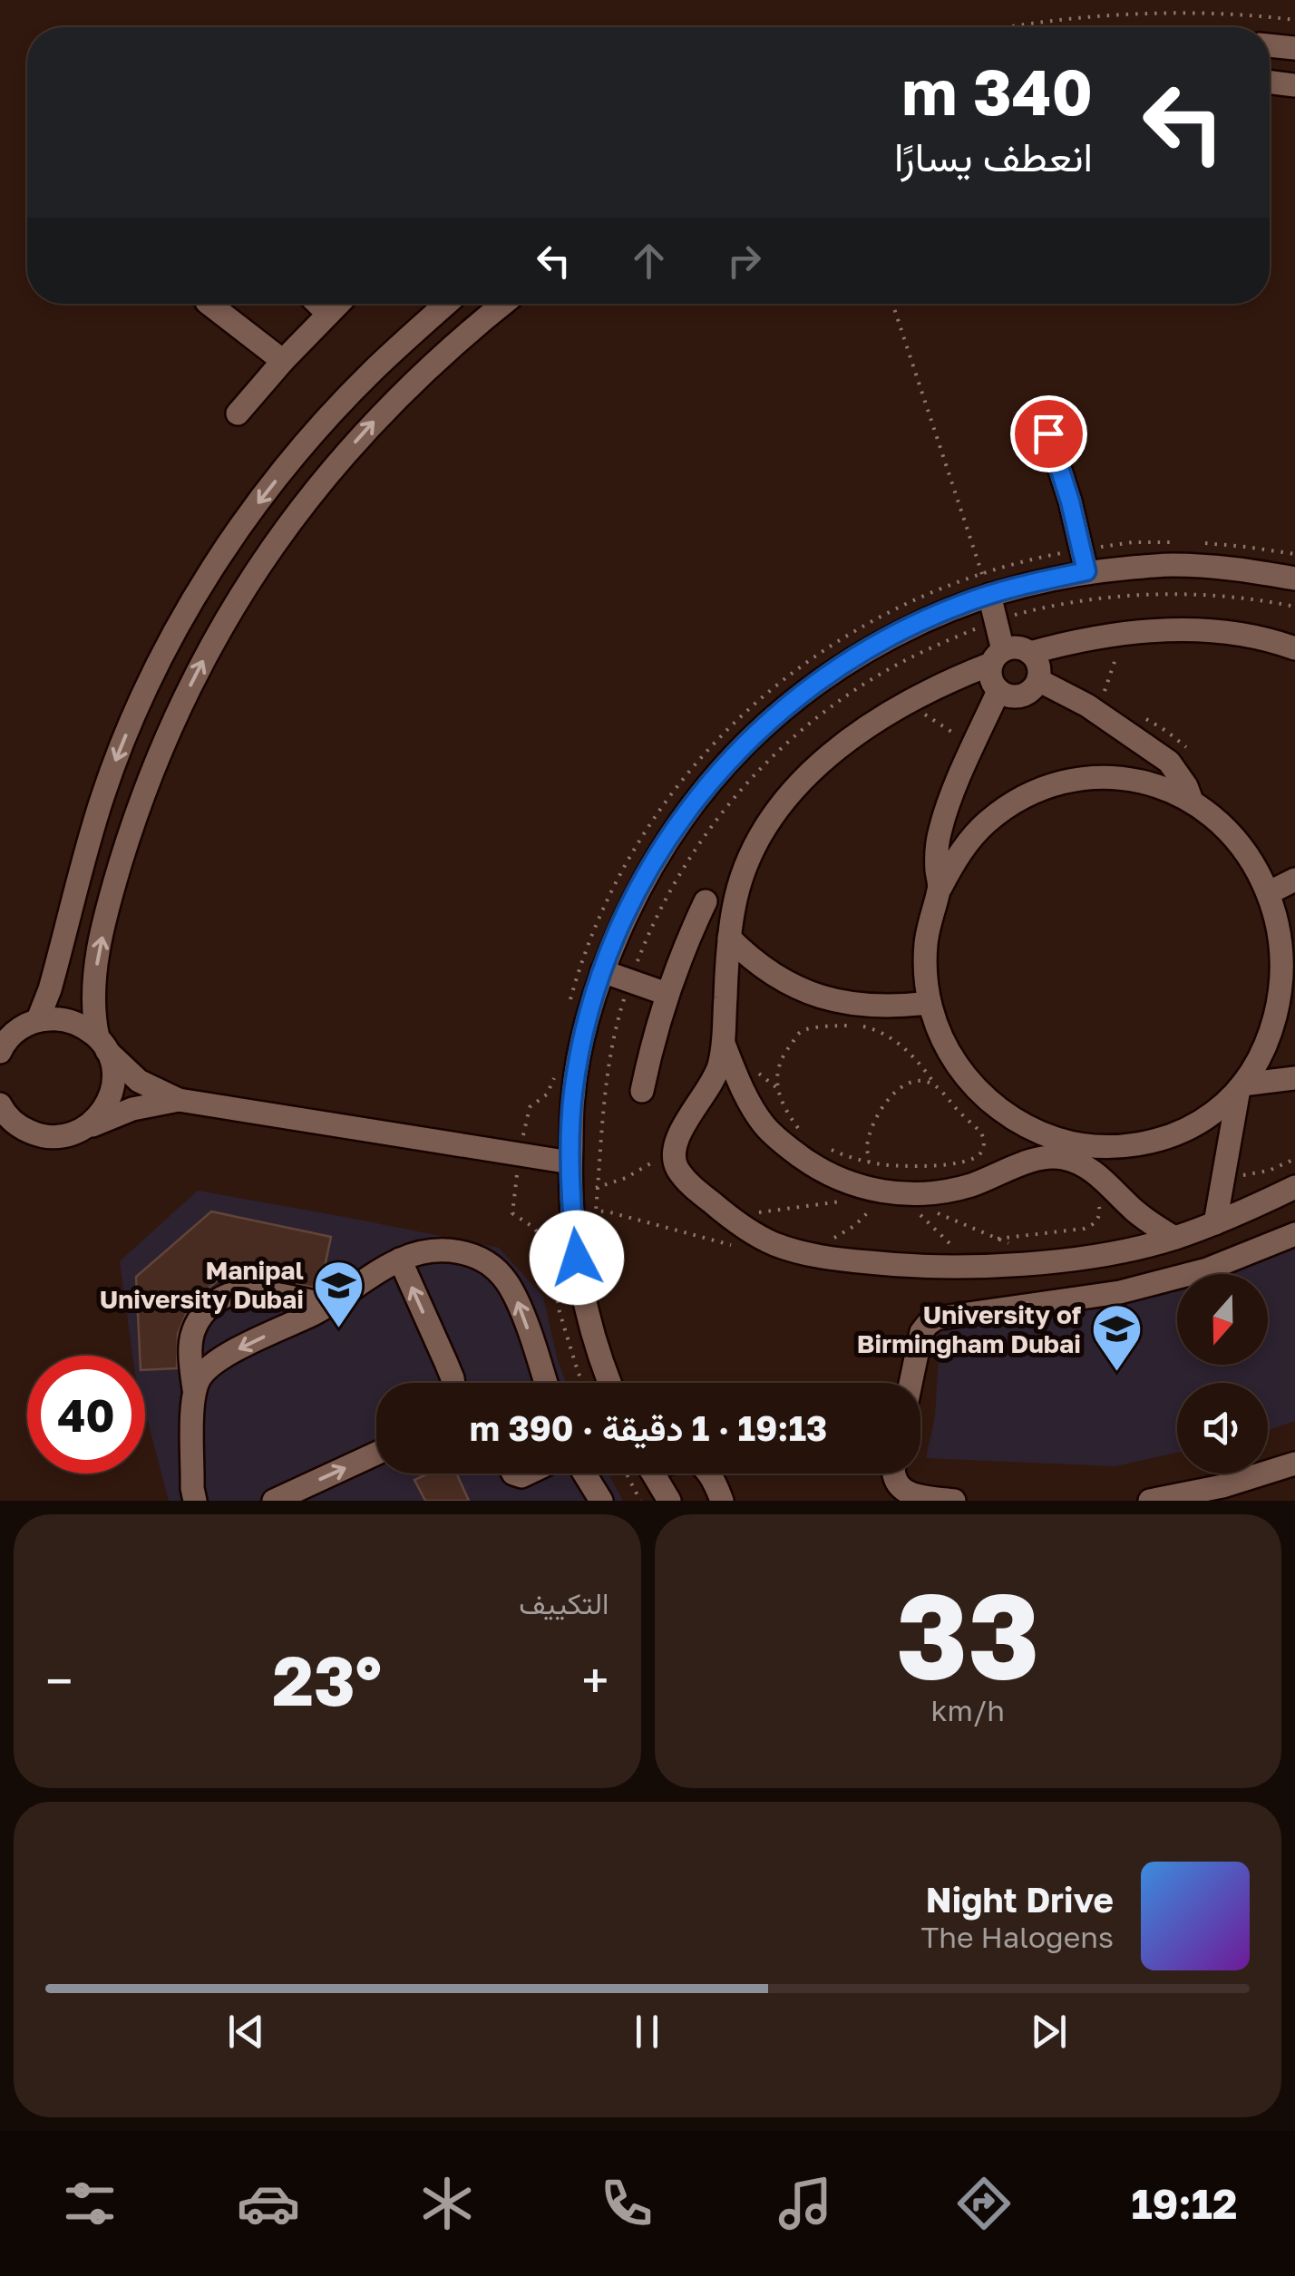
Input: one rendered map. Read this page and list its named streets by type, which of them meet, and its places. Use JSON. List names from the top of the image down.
{
  "places": {
    "school or university": ["Manipal University Dubai", "University of Birmingham Dubai"]
  },
  "north": "bottom",
  "page": {
    "turn": ["340 m", "انعطف يسارًا"],
    "limit": "40",
    "trip": "19:13 · 1 دقيقة · 390 m",
    "tile": [
      ["33", "km/h"],
      "التكييف"
    ],
    "heat": ["−", "23°", "+"],
    "song": ["Night Drive", "The Halogens"],
    "tabs": "19:12"
  }
}
